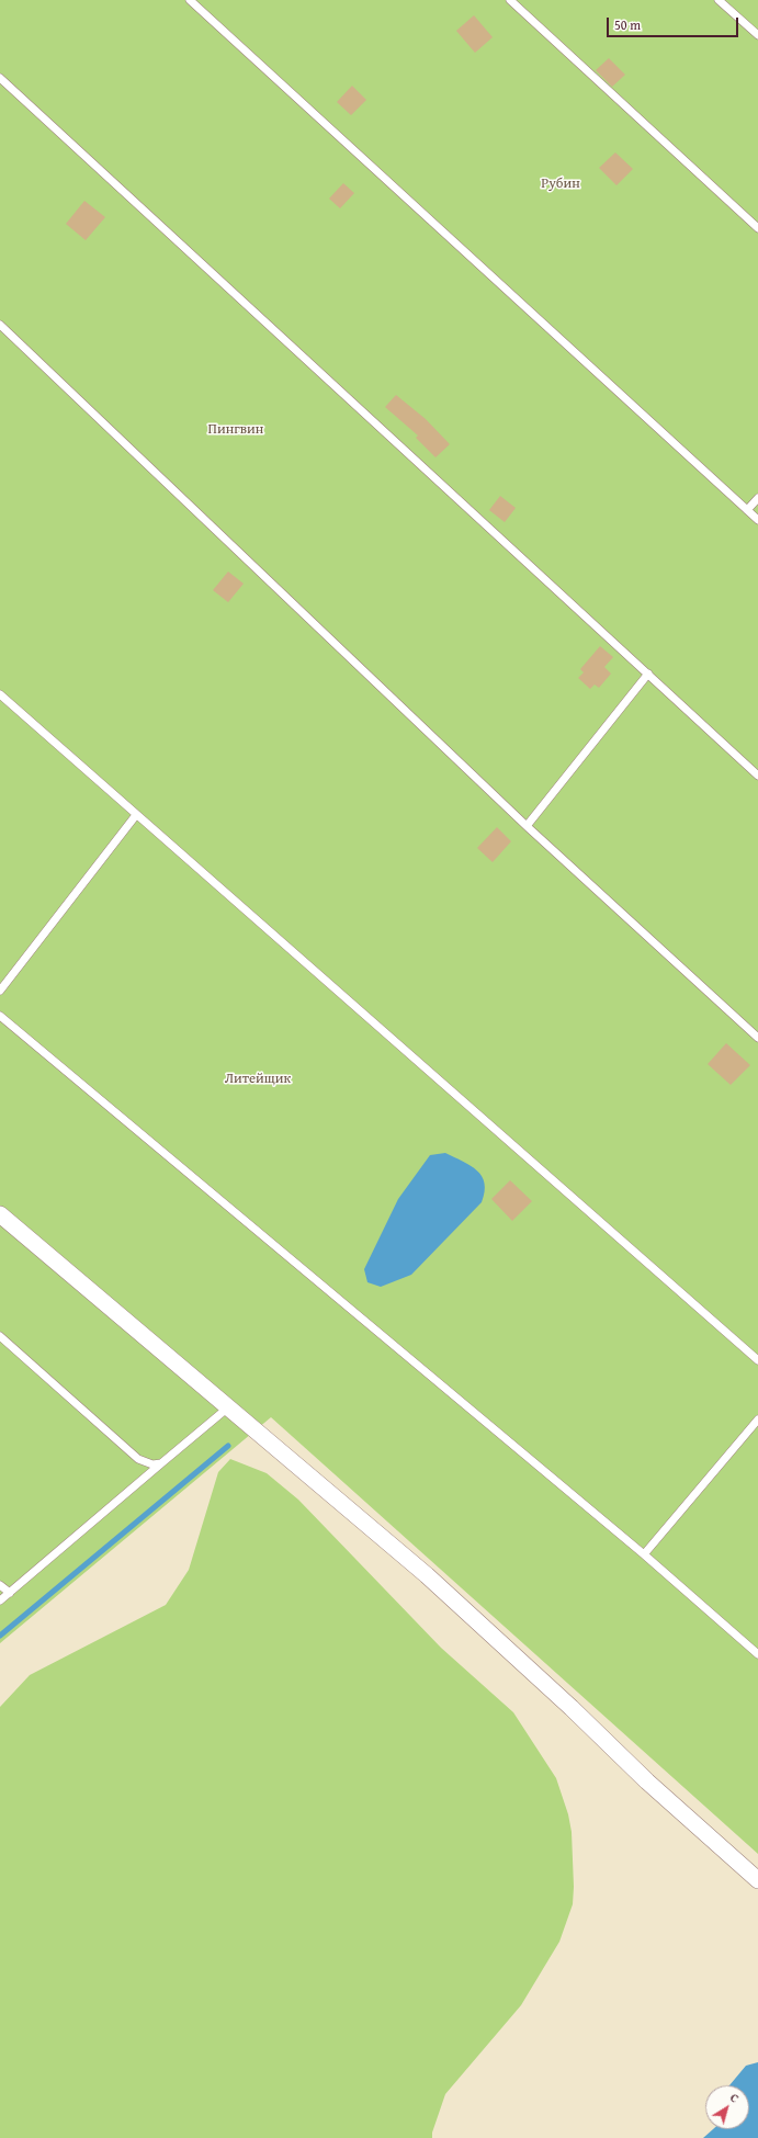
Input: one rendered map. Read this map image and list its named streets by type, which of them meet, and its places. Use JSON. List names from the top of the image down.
{
  "parks": ["Рубин", "Пингвин", "Литейщик"],
  "scale_bar": "50 m",
  "north": "top right"
}
